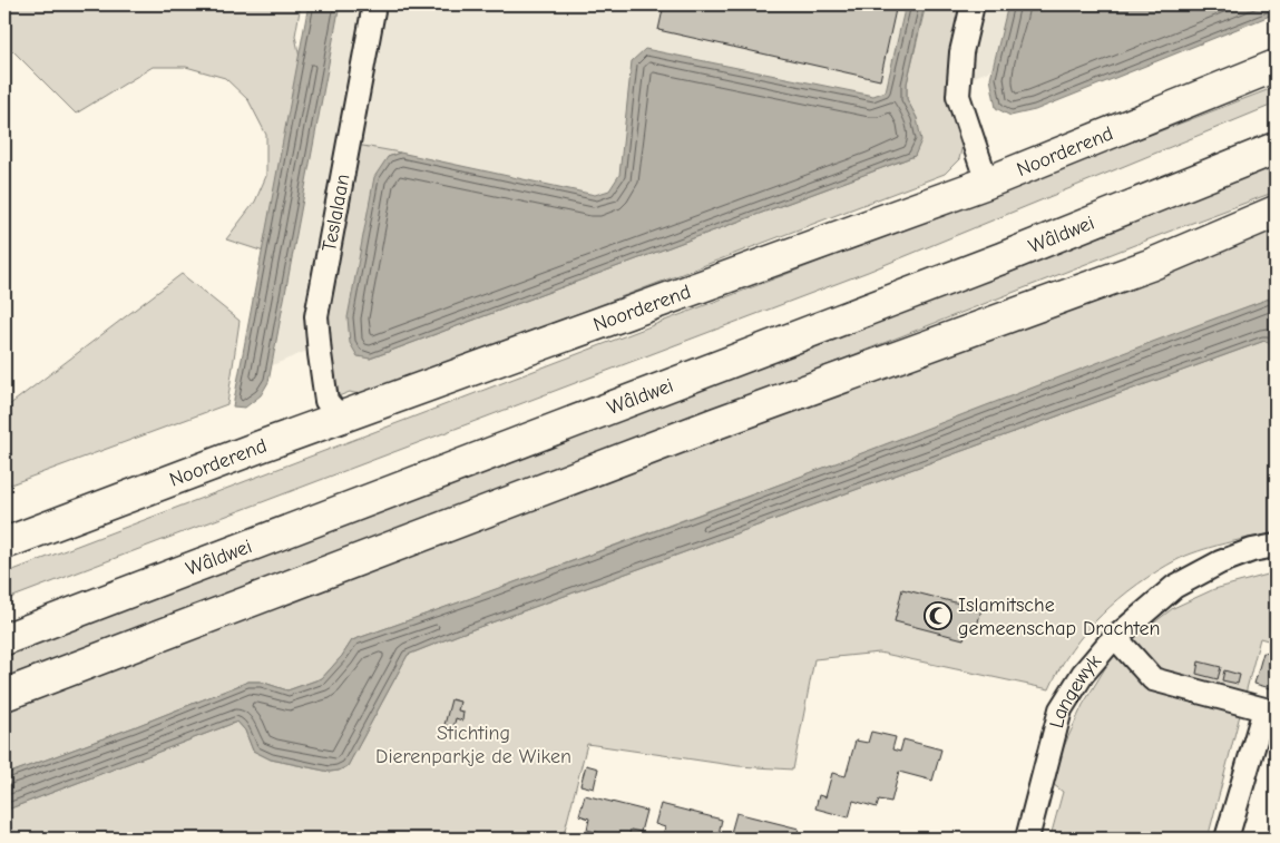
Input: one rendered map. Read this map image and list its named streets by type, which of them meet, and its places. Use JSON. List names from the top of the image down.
{
  "streets": {
    "main road": ["Noorderend", "Wâldwei"],
    "street": ["Teslalaan", "Langewyk"]
  },
  "crossings": [
    ["Noorderend", "Teslalaan"]
  ],
  "parks": ["Stichting Dierenparkje de Wiken"],
  "places": {
    "mosque": ["Islamitsche gemeenschap Drachten"]
  }
}
